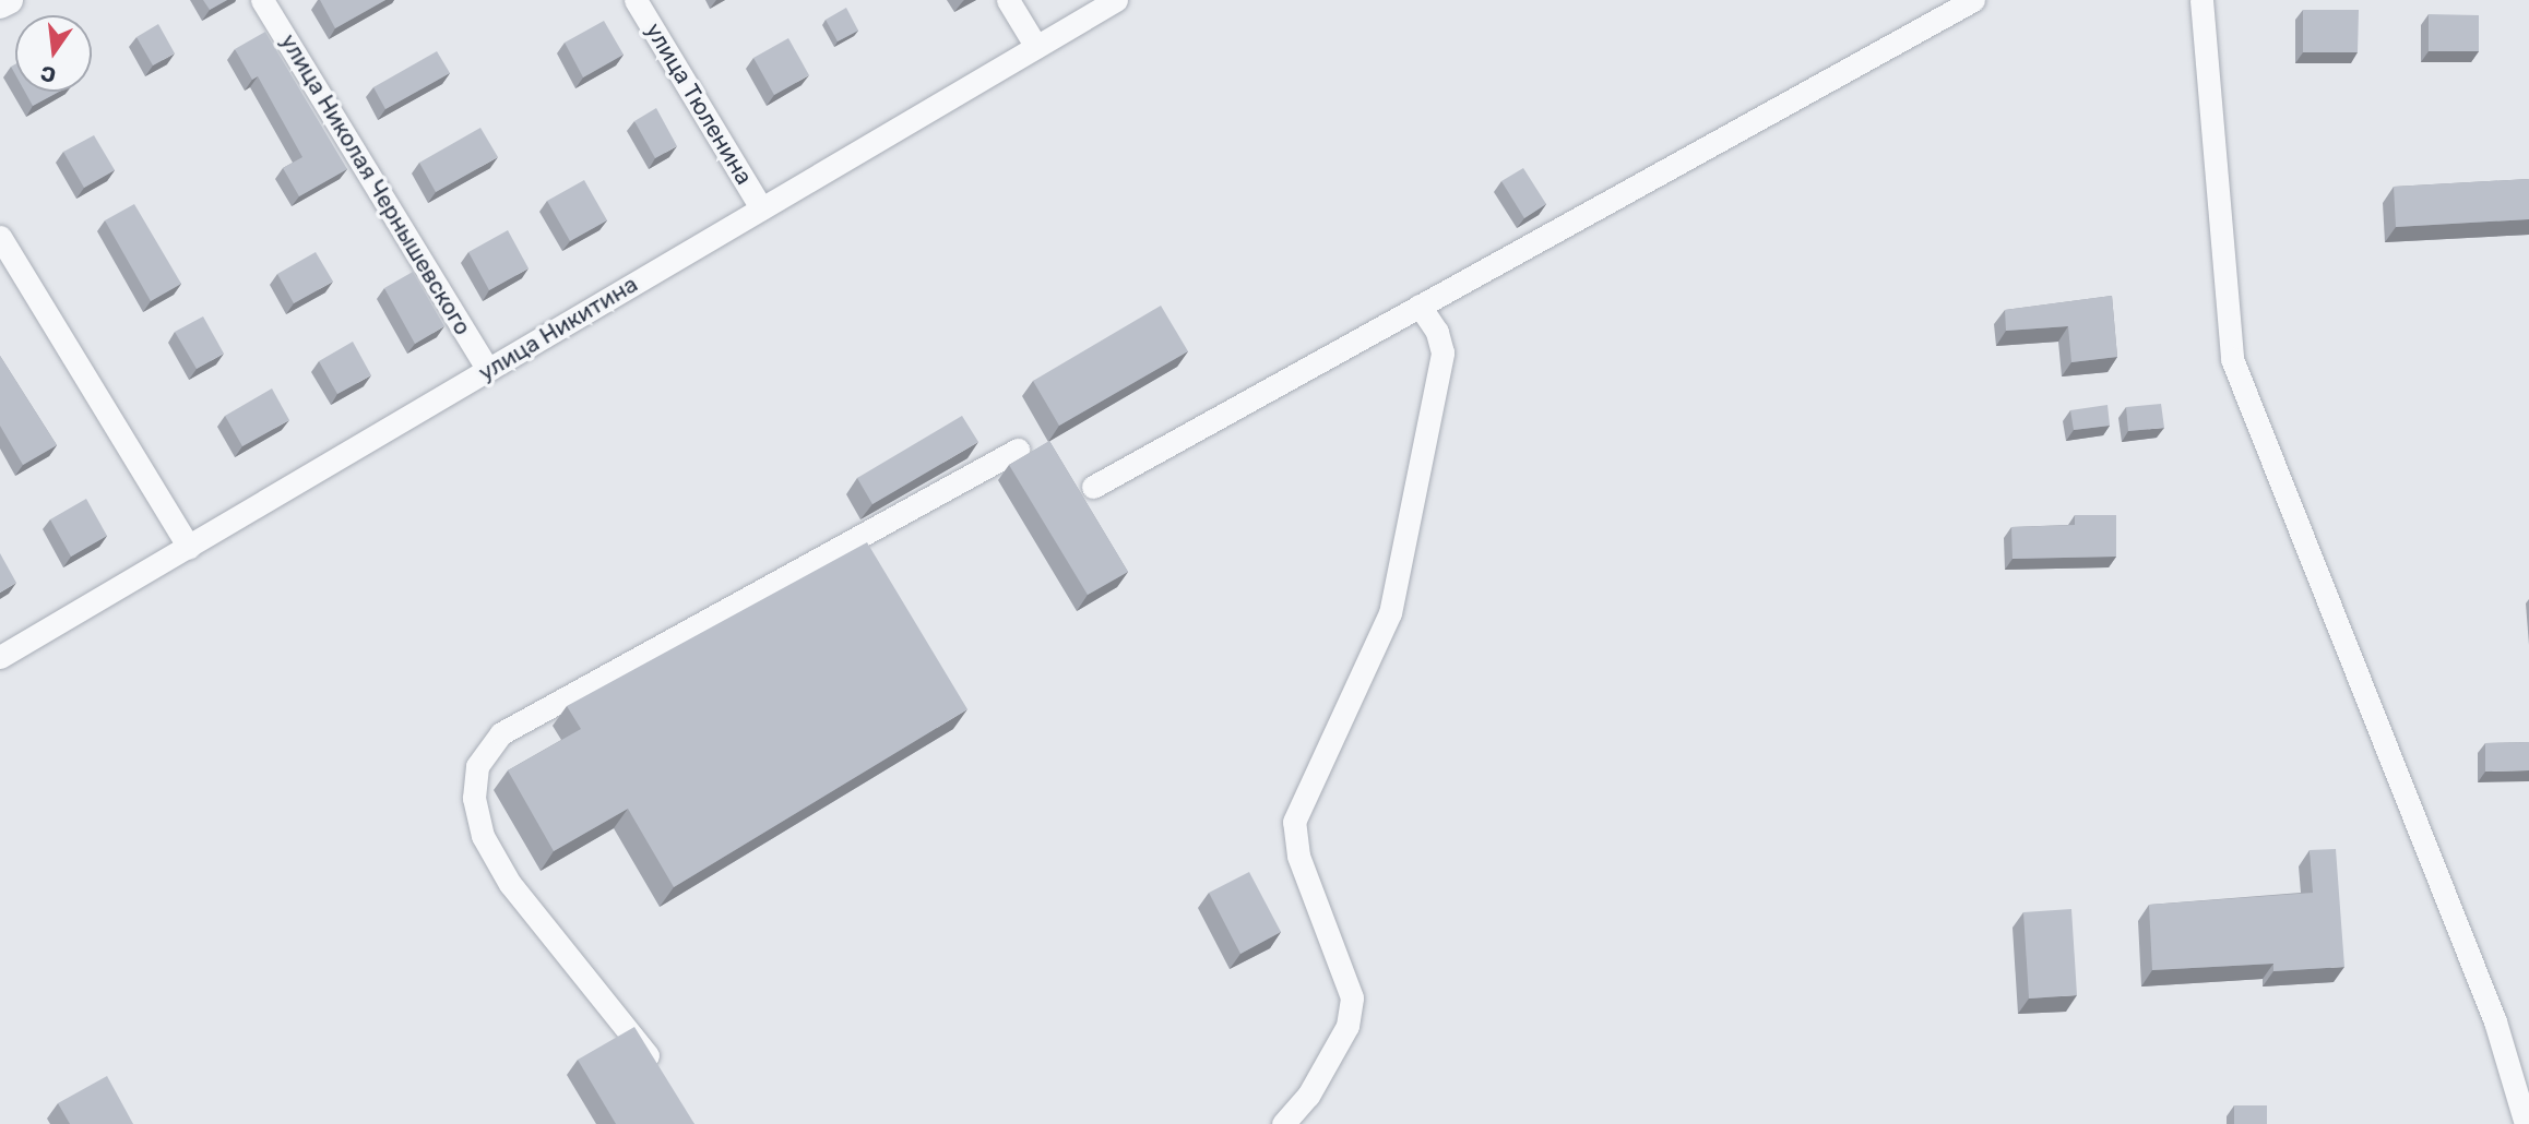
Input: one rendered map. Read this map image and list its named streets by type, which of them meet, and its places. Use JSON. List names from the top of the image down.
{
  "streets": {
    "street": ["улица Тюленина", "улица Николая Чернышевского", "улица Никитина"]
  },
  "crossings": [
    ["улица Тюленина", "улица Никитина"],
    ["улица Николая Чернышевского", "улица Никитина"]
  ],
  "north": "bottom"
}
